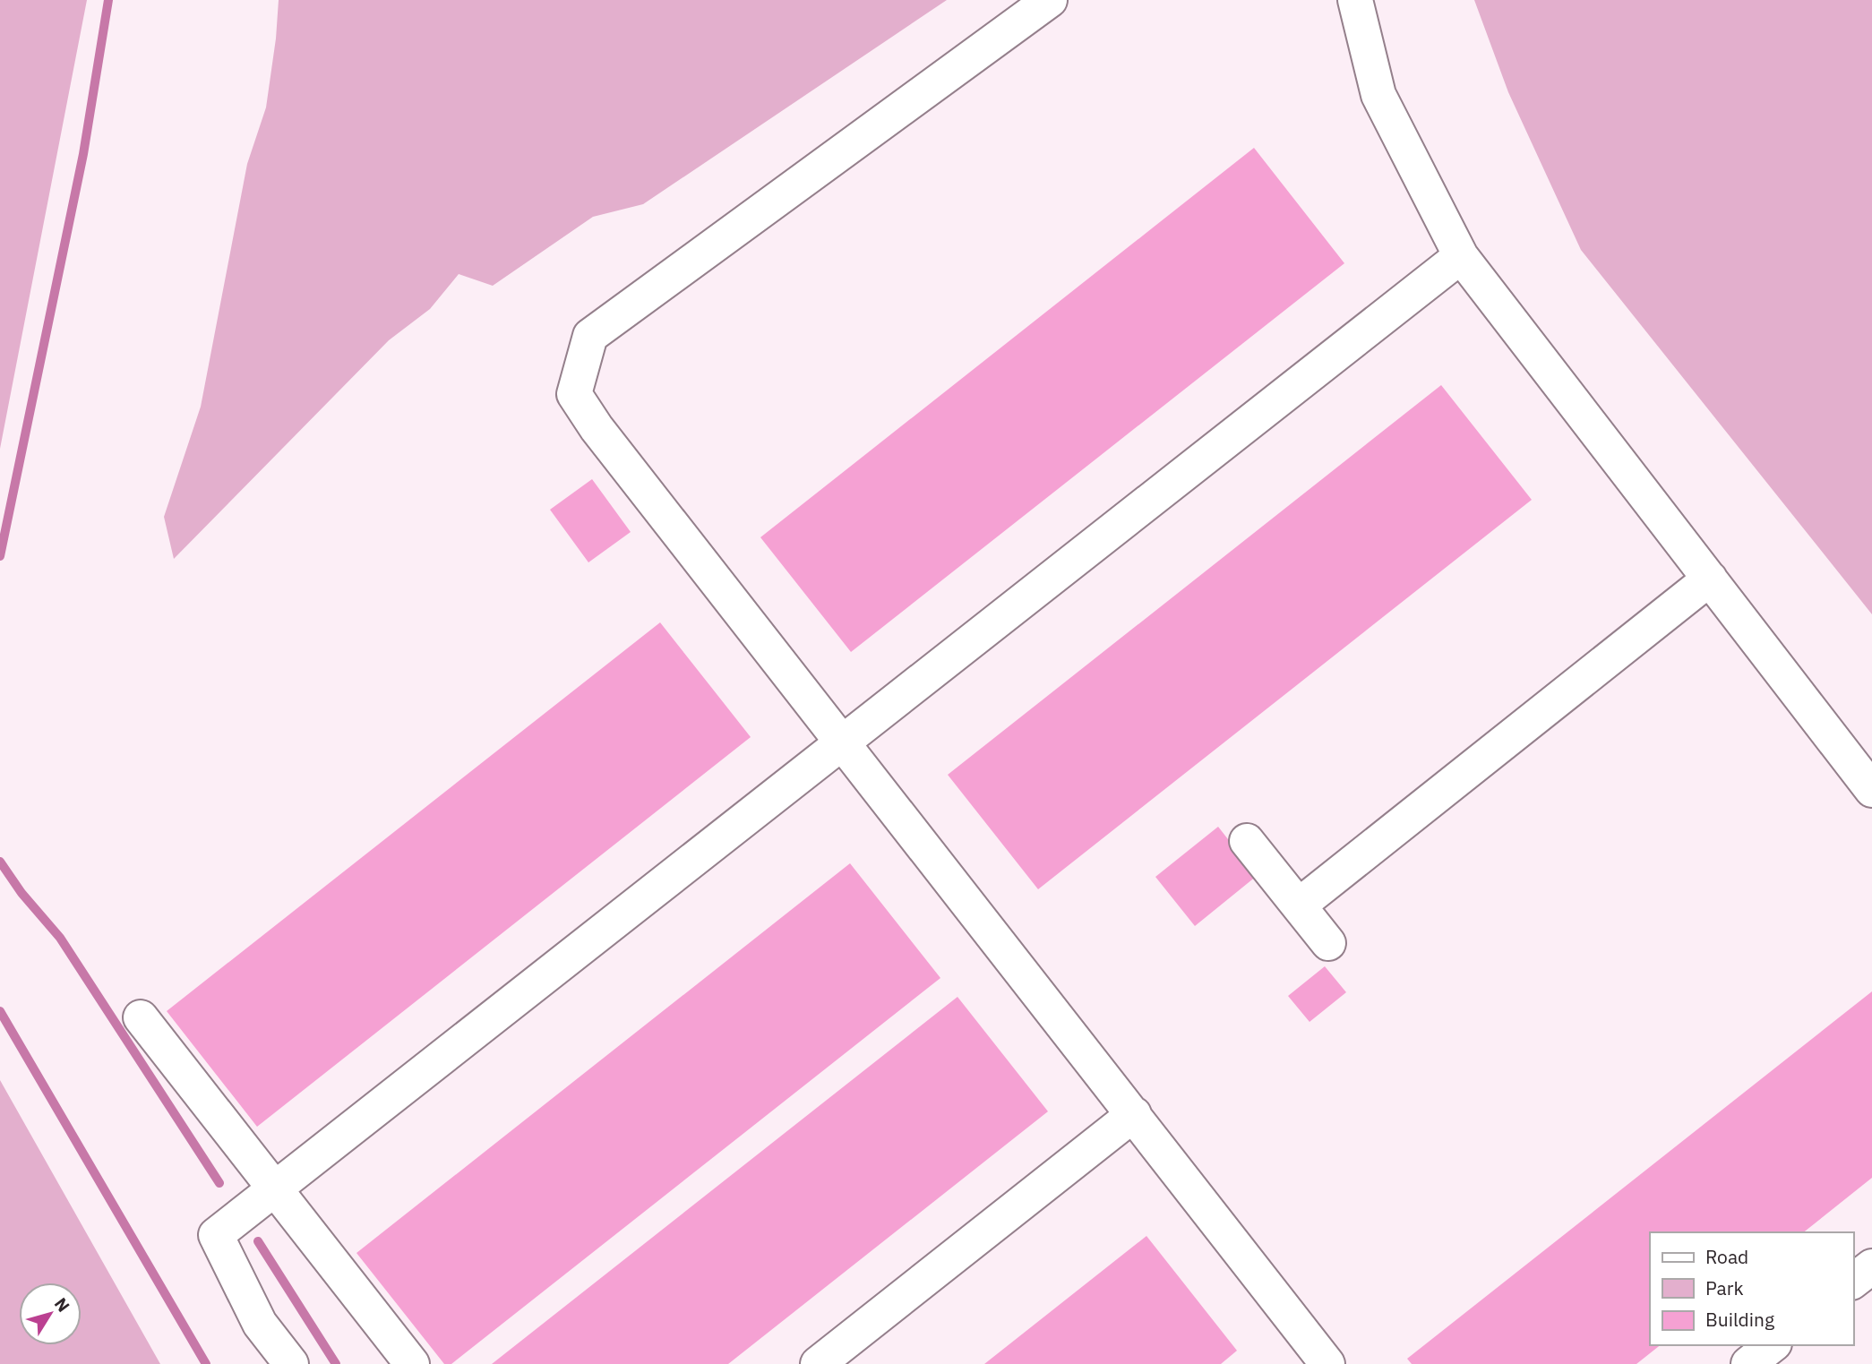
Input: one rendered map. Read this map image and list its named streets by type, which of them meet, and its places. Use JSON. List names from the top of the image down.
{
  "legend": ["Road", "Park", "Building"],
  "north": "top right"
}
